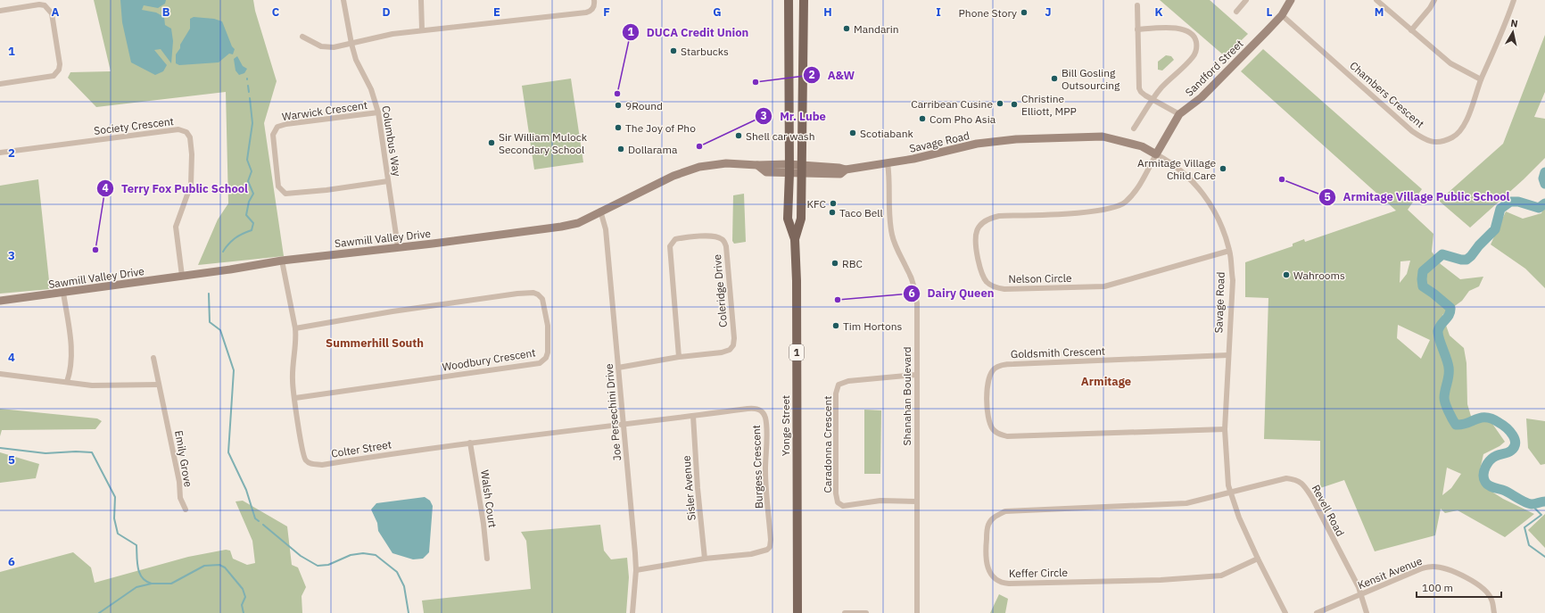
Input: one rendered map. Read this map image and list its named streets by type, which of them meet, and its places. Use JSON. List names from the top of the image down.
{
  "streets": {
    "main road": ["1", "Yonge Street"],
    "street": [
      "Sandford Street",
      "Chambers Crescent",
      "Warwick Crescent",
      "Society Crescent",
      "Columbus Way",
      "Savage Road",
      "Sawmill Valley Drive",
      "Nelson Circle",
      "Coleridge Drive",
      "Goldsmith Crescent",
      "Woodbury Crescent",
      "Shanahan Boulevard",
      "Joe Persechini Drive",
      "Caradonna Crescent",
      "Colter Street",
      "Emily Grove",
      "Burgess Crescent",
      "Sisler Avenue",
      "Walsh Court",
      "Revell Road",
      "Keffer Circle",
      "Kensit Avenue"
    ]
  },
  "crossings": [
    ["Sandford Street", "Chambers Crescent"],
    ["Sandford Street", "Savage Road"],
    ["Sandford Street", "Nelson Circle"],
    ["Warwick Crescent", "Columbus Way"],
    ["Society Crescent", "Sawmill Valley Drive"],
    ["Columbus Way", "Sawmill Valley Drive"],
    ["Savage Road", "Sawmill Valley Drive"],
    ["Savage Road", "Nelson Circle"],
    ["Savage Road", "Goldsmith Crescent"],
    ["Savage Road", "Shanahan Boulevard"],
    ["Savage Road", "Yonge Street"],
    ["Savage Road", "Revell Road"],
    ["Savage Road", "Keffer Circle"],
    ["Sawmill Valley Drive", "Joe Persechini Drive"],
    ["Sawmill Valley Drive", "Yonge Street"],
    ["Sawmill Valley Drive", "Colter Street"],
    ["Coleridge Drive", "Joe Persechini Drive"],
    ["Woodbury Crescent", "Colter Street"],
    ["Shanahan Boulevard", "Caradonna Crescent"],
    ["Joe Persechini Drive", "Colter Street"],
    ["Joe Persechini Drive", "Burgess Crescent"],
    ["Colter Street", "Burgess Crescent"],
    ["Colter Street", "Walsh Court"],
    ["Burgess Crescent", "Sisler Avenue"],
    ["Revell Road", "Keffer Circle"],
    ["Revell Road", "Kensit Avenue"]
  ],
  "districts": ["Summerhill South", "Armitage"],
  "places": [
    "Phone Story",
    "Mandarin",
    "Starbucks",
    "Bill Gosling Outsourcing",
    "A&W",
    "DUCA Credit Union",
    "Carribean Cusine",
    "Christine Elliott, MPP",
    "9Round",
    "Com Pho Asia",
    "The Joy of Pho",
    "Scotiabank",
    "Shell car wash",
    "Sir William Mulock Secondary School",
    "Mr. Lube",
    "Dollarama",
    "Armitage Village Child Care",
    "Armitage Village Public School",
    "KFC",
    "Taco Bell",
    "Terry Fox Public School",
    "RBC",
    "Wahrooms",
    "Dairy Queen",
    "Tim Hortons"
  ],
  "scale_bar": "100 m",
  "north": "top",
  "grid": {
    "columns": [
      "A",
      "B",
      "C",
      "D",
      "E",
      "F",
      "G",
      "H",
      "I",
      "J",
      "K",
      "L",
      "M"
    ],
    "rows": [
      "1",
      "2",
      "3",
      "4",
      "5",
      "6"
    ]
  }
}
